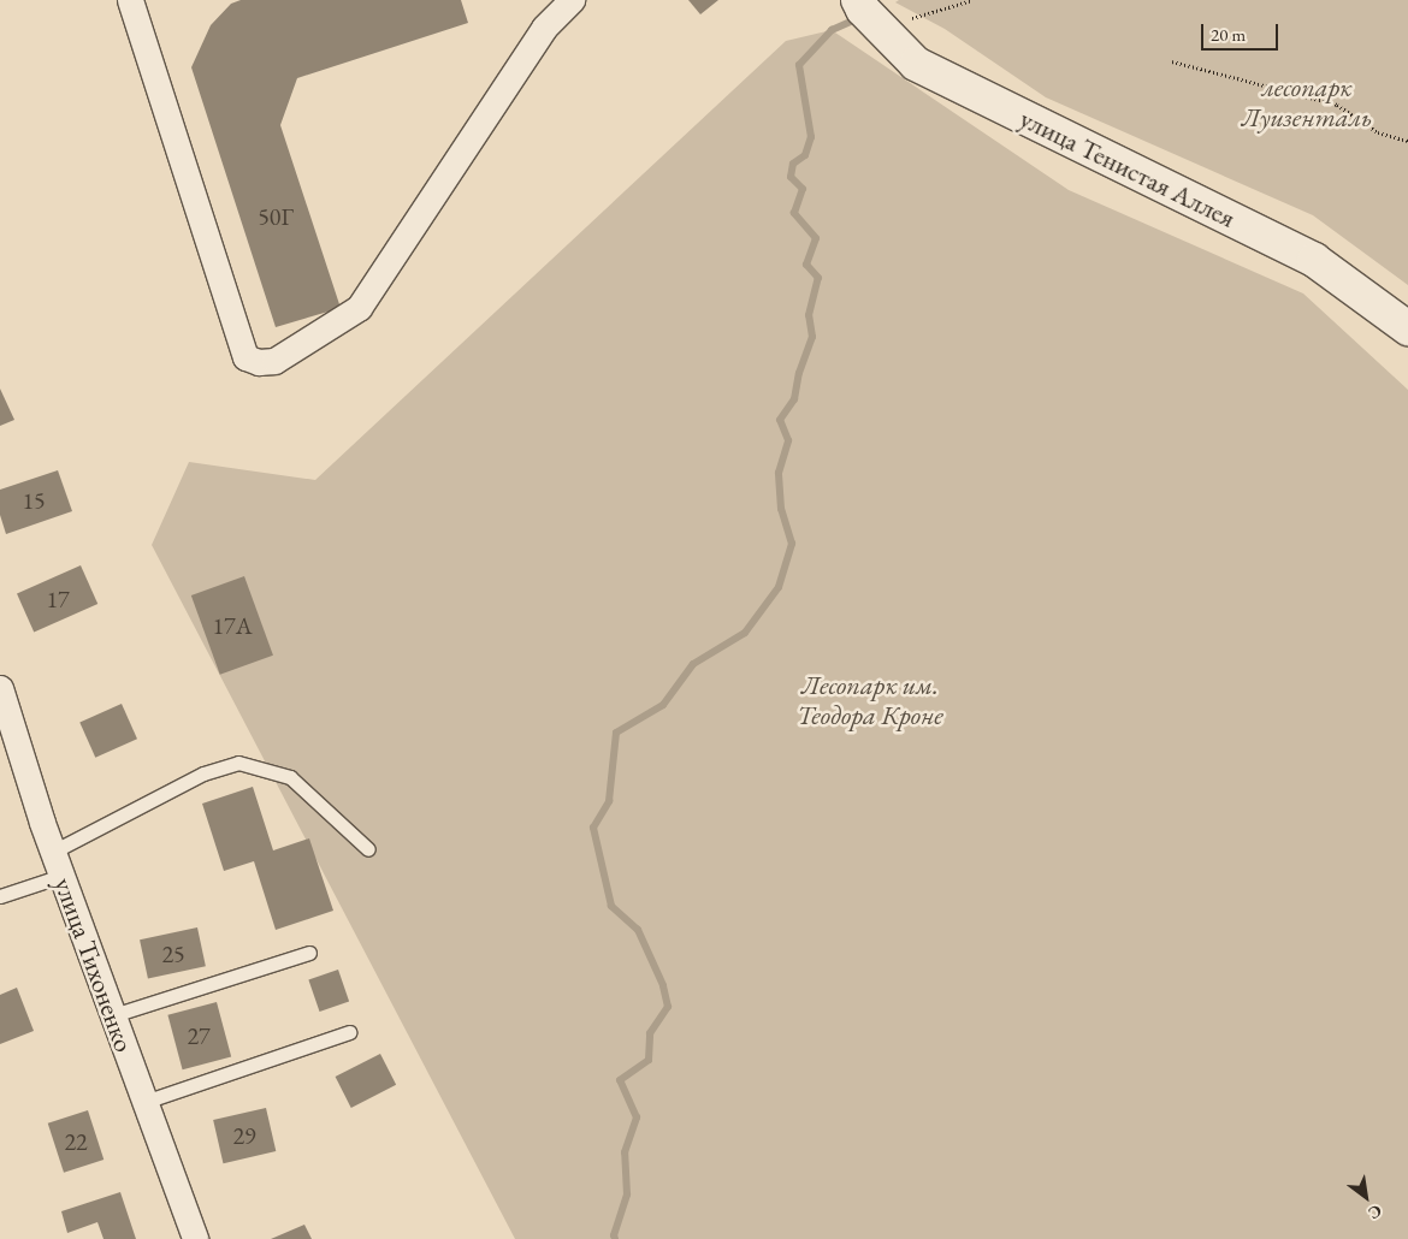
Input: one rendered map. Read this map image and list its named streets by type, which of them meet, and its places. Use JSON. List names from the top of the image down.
{
  "streets": {
    "street": ["улица Тенистая Аллея", "улица Тихоненко"]
  },
  "parks": ["лесопарк Луизенталь", "Лесопарк им. Теодора Кроне"],
  "house_numbers": [
    "50Г",
    "15",
    "17",
    "17А",
    "25",
    "27",
    "29",
    "22"
  ],
  "scale_bar": "20 m",
  "north": "bottom right"
}
